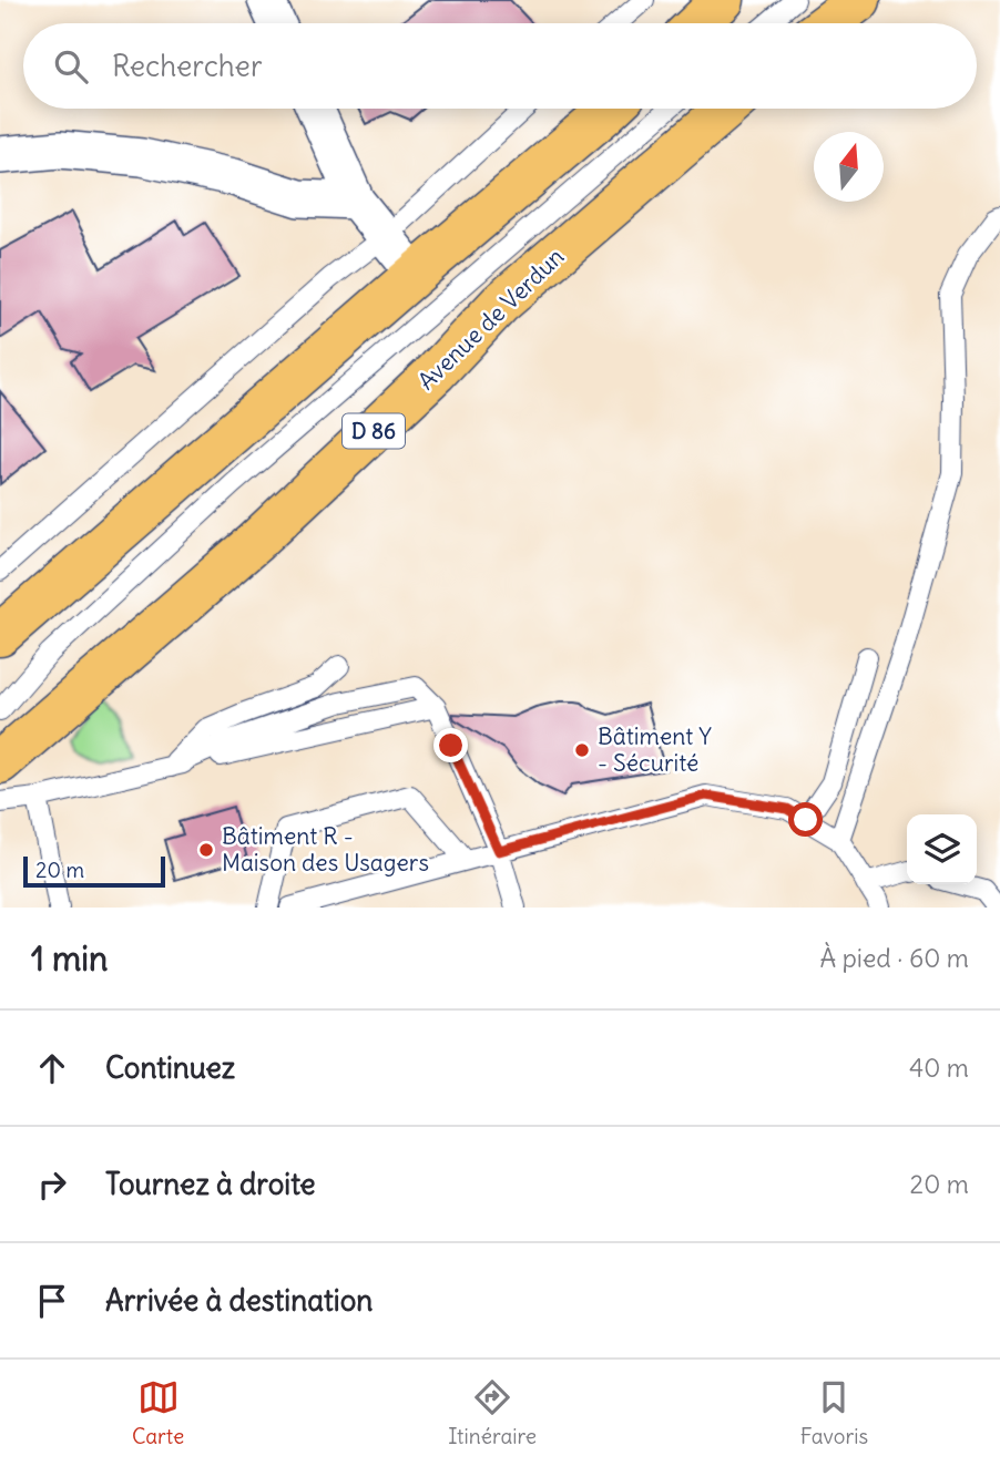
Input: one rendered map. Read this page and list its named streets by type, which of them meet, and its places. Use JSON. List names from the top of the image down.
{
  "streets": {
    "main road": ["Avenue de Verdun", "D 86"]
  },
  "places": ["Bâtiment Y - Sécurité", "Bâtiment R - Maison des Usagers"],
  "scale_bar": "20 m",
  "north": "top",
  "page": {
    "search": "Rechercher",
    "scale": "20 m",
    "heading": ["1 min", "À pied · 60 m"],
    "list": [
      ["Continuez", "40 m"],
      ["Tournez à droite", "20 m"],
      "Arrivée à destination"
    ],
    "nav": ["Carte", "Itinéraire", "Favoris"]
  }
}
